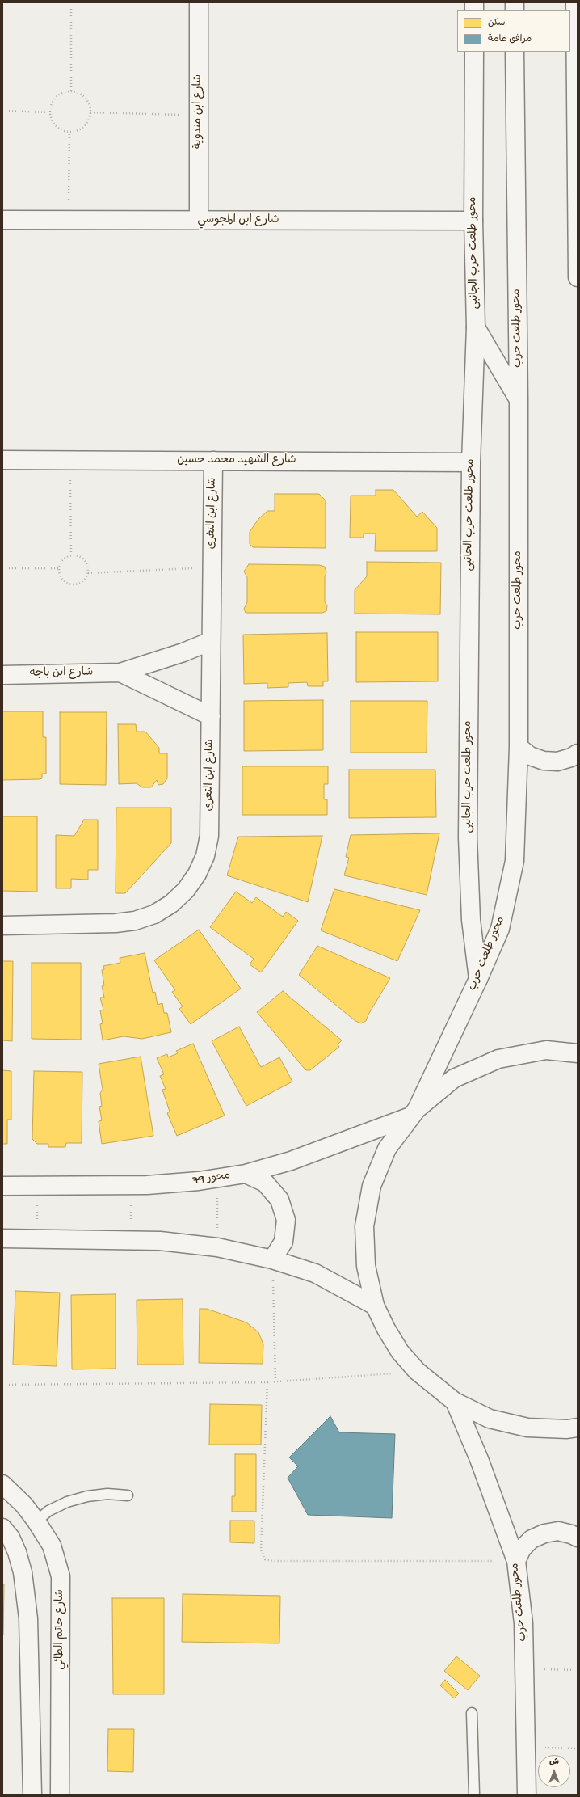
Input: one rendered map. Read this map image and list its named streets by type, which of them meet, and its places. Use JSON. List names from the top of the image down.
{
  "streets": {
    "street": [
      "شارع ابن مندوية",
      "شارع ابن المجوسي",
      "محور طلعت حرب الجانبى",
      "محور طلعت حرب",
      "شارع الشهيد محمد حسين",
      "شارع ابن التغرى",
      "شارع ابن باجه",
      "محور 79",
      "شارع حاتم الطائي"
    ]
  },
  "crossings": [
    ["شارع ابن مندوية", "شارع ابن المجوسي"],
    ["شارع ابن المجوسي", "محور طلعت حرب الجانبى"],
    ["محور طلعت حرب الجانبى", "محور طلعت حرب"],
    ["محور طلعت حرب الجانبى", "شارع الشهيد محمد حسين"],
    ["محور طلعت حرب", "محور 79"],
    ["شارع الشهيد محمد حسين", "شارع ابن التغرى"],
    ["شارع ابن التغرى", "شارع ابن باجه"]
  ],
  "legend": ["سكن", "مرافق عامة"],
  "north": "top"
}
